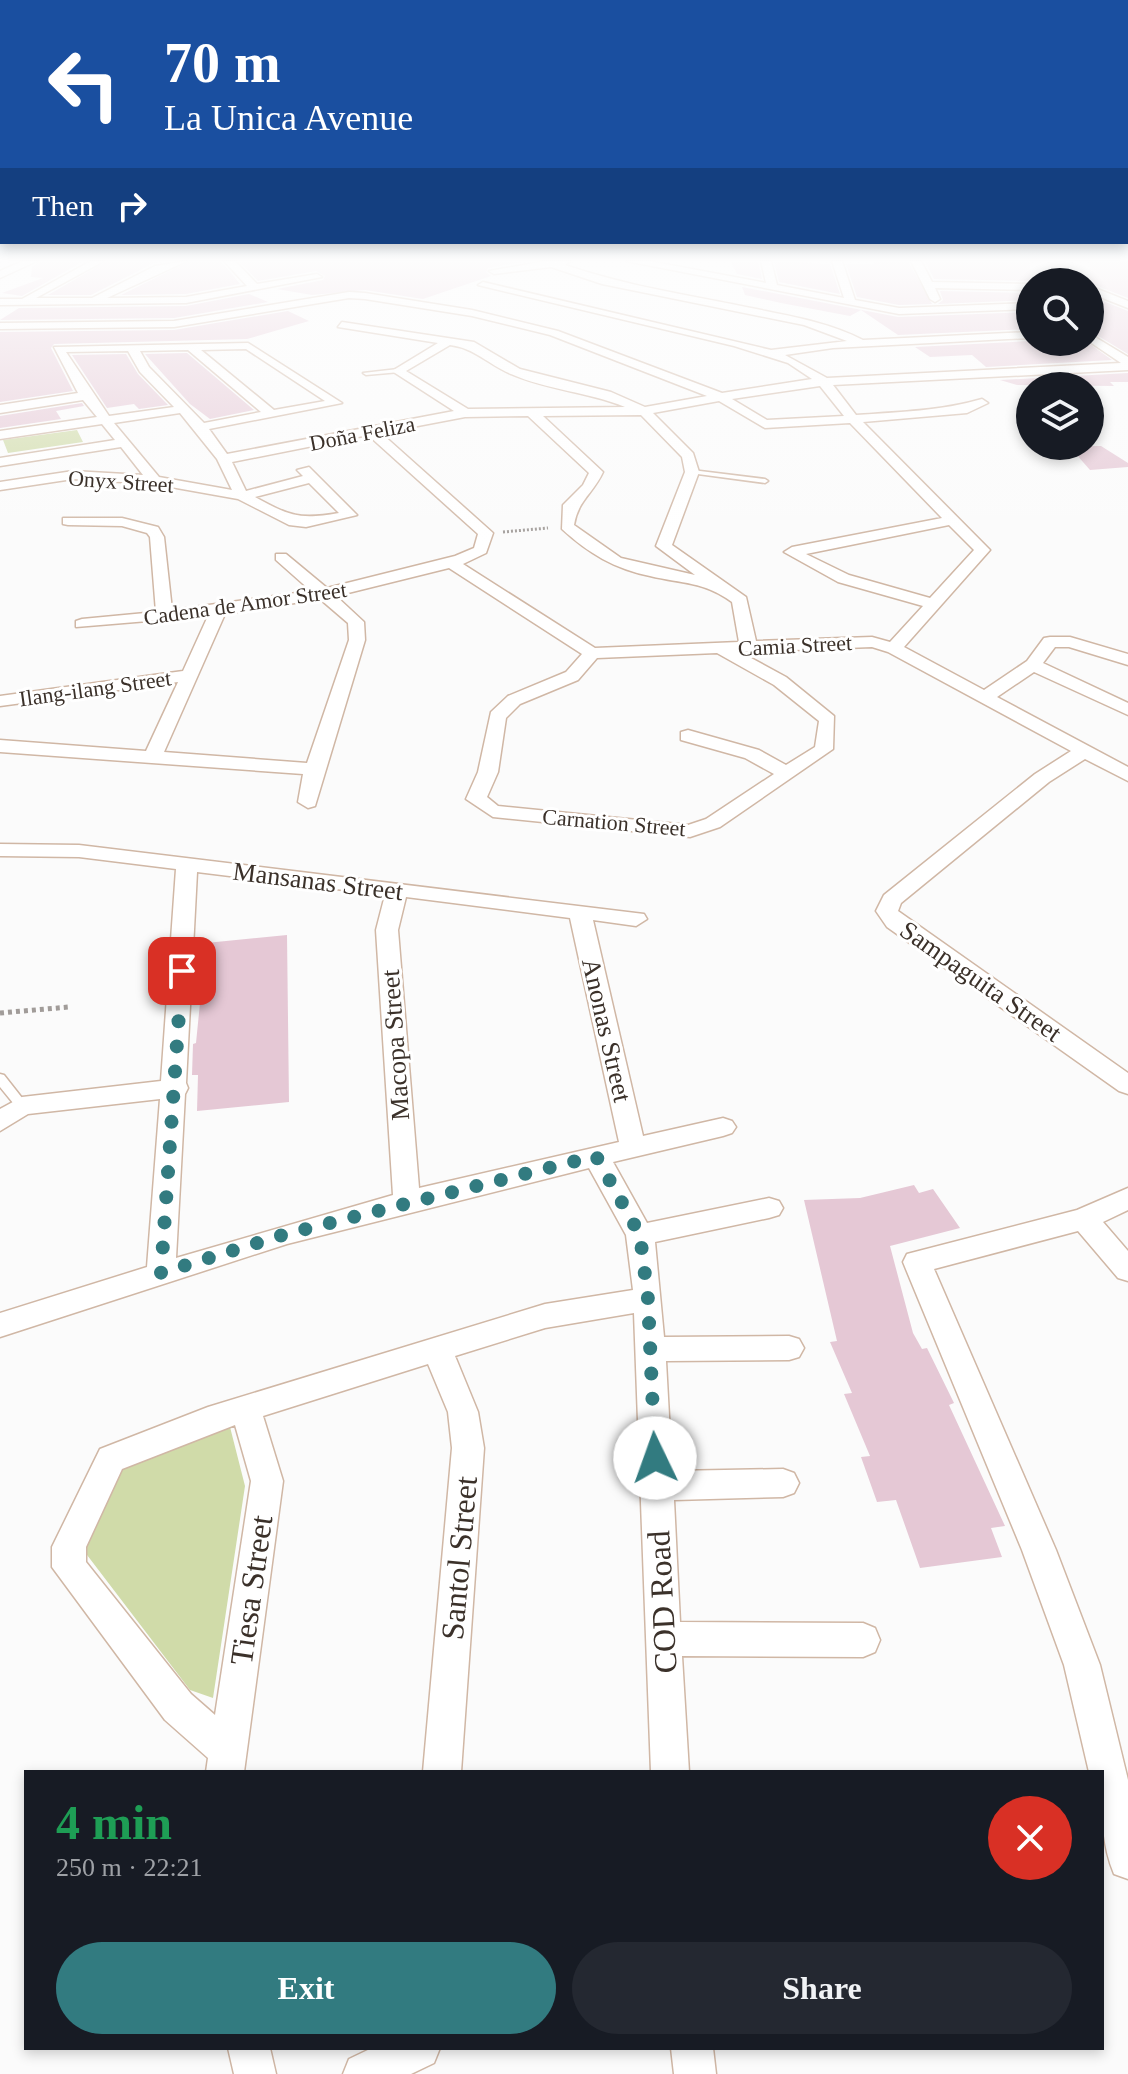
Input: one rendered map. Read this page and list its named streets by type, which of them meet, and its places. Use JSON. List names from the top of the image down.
{
  "streets": {
    "street": [
      "Doña Feliza",
      "Onyx Street",
      "Cadena de Amor Street",
      "Camia Street",
      "Ilang-ilang Street",
      "Carnation Street",
      "Mansanas Street",
      "Sampaguita Street",
      "Anonas Street",
      "Macopa Street",
      "Santol Street",
      "Tiesa Street",
      "COD Road"
    ]
  },
  "crossings": [
    ["Camia Street", "Carnation Street"],
    ["Camia Street", "Sampaguita Street"],
    ["Mansanas Street", "Anonas Street"],
    ["Mansanas Street", "Macopa Street"]
  ],
  "page": {
    "turn": ["70 m", "La Unica Avenue"],
    "then": "Then",
    "heading": ["4 min", "250 m · 22:21"],
    "buttons": ["Exit", "Share"]
  }
}
